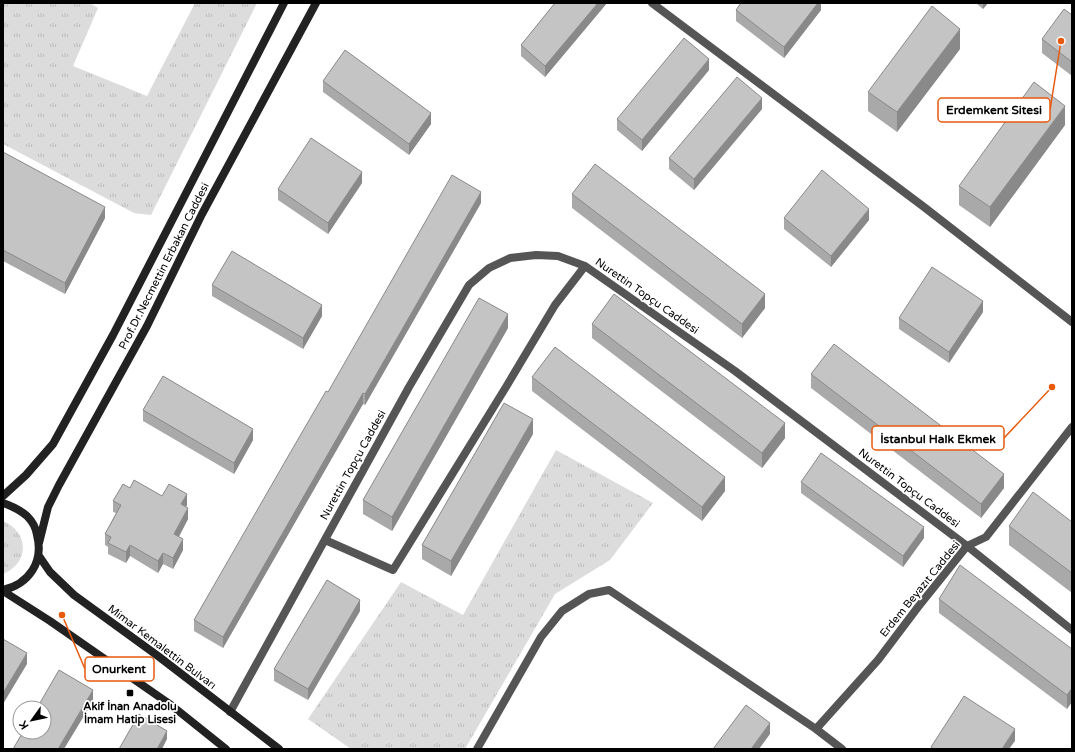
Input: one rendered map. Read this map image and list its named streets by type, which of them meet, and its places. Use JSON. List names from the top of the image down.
{
  "streets": {
    "main road": ["Prof.Dr.Necmettin Erbakan Caddesi", "Mimar Kemalettin Bulvarı"],
    "street": ["Nurettin Topçu Caddesi", "Erdem Beyazıt Caddesi"]
  },
  "crossings": [
    ["Nurettin Topçu Caddesi", "Erdem Beyazıt Caddesi"],
    ["Nurettin Topçu Caddesi", "Mimar Kemalettin Bulvarı"]
  ],
  "places": {
    "other": ["Erdemkent Sitesi", "İstanbul Halk Ekmek", "Onurkent"],
    "transit": ["Akif İnan Anadolu İmam Hatip Lisesi"]
  },
  "north": "bottom left"
}
